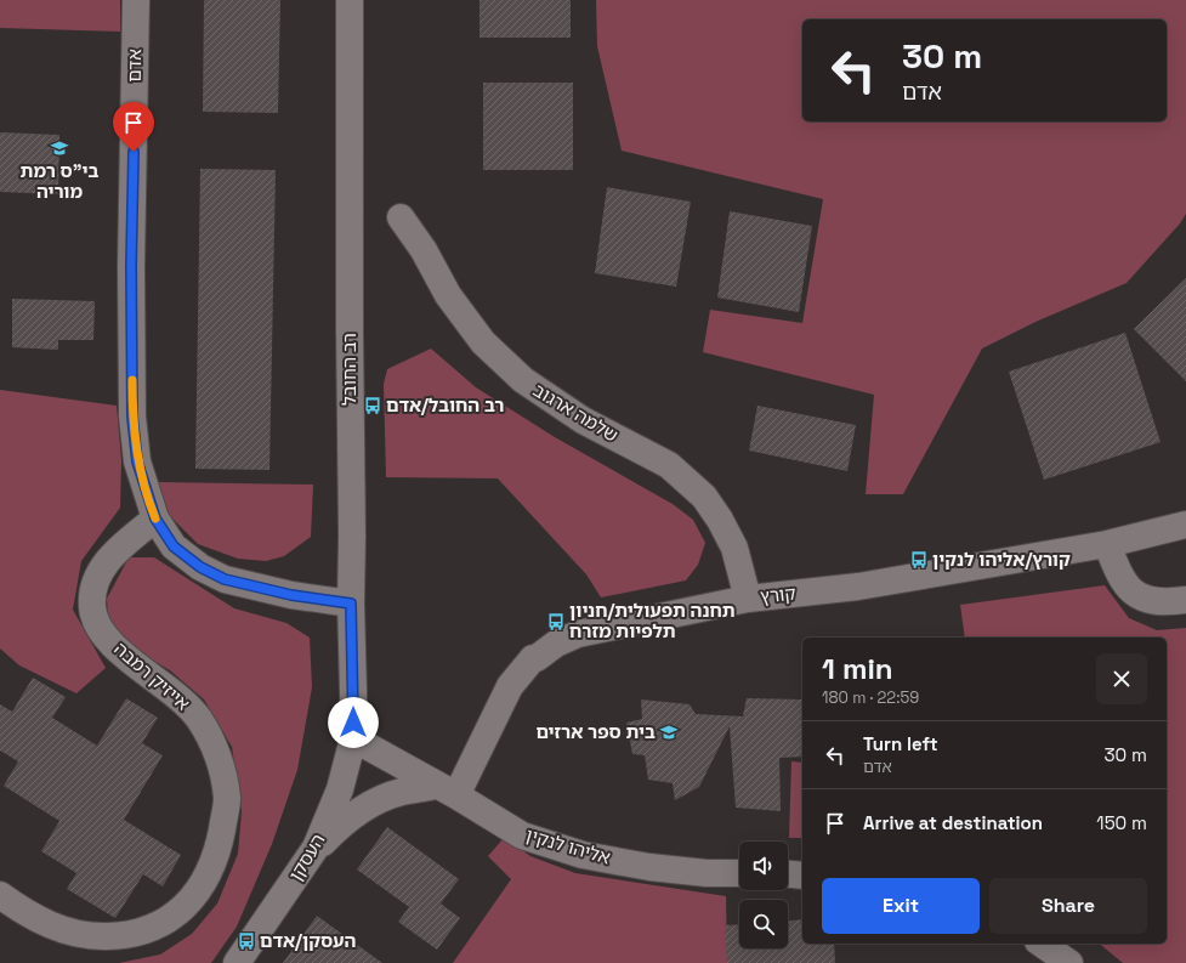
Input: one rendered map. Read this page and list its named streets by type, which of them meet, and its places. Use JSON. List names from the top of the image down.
{
  "streets": {
    "street": [
      "אדם",
      "רב החובל",
      "שלמה ארגוב",
      "קורץ",
      "אייזיק רמבה",
      "אליהו לנקין",
      "העסקן"
    ]
  },
  "crossings": [
    ["אדם", "רב החובל"],
    ["אדם", "אייזיק רמבה"],
    ["רב החובל", "אליהו לנקין"],
    ["רב החובל", "העסקן"],
    ["שלמה ארגוב", "קורץ"],
    ["קורץ", "אליהו לנקין"],
    ["אליהו לנקין", "העסקן"]
  ],
  "places": {
    "school or university": ["בי\"ס רמת מוריה", "בית ספר ארזים"],
    "bus stop": [
      "רב החובל/אדם",
      "קורץ/אליהו לנקין",
      "תחנה תפעולית/חניון תלפיות מזרח",
      "העסקן/אדם"
    ]
  },
  "page": {
    "turn": ["30 m", "אדם"],
    "heading": ["1 min", "180 m · 22:59"],
    "list": [
      {
        "name": "Turn left",
        "note": "אדם",
        "value": "30 m"
      },
      {
        "name": "Arrive at destination",
        "value": "150 m"
      }
    ],
    "buttons": ["Exit", "Share"]
  }
}
